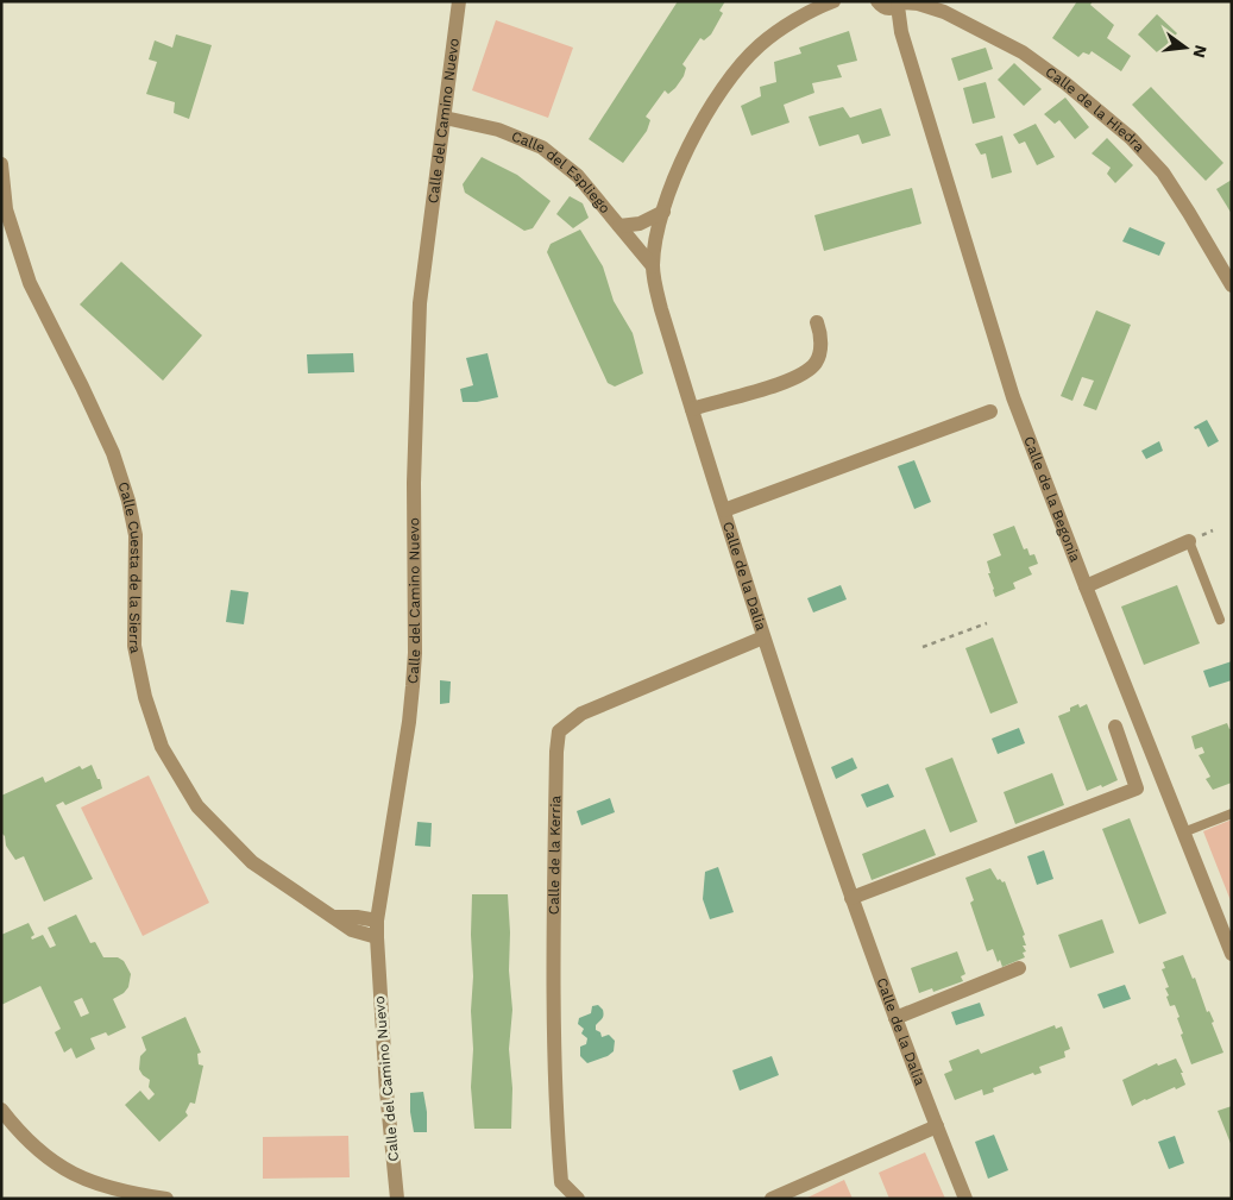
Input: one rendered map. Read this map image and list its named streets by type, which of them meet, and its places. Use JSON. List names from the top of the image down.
{
  "streets": {
    "street": [
      "Calle de la Hiedra",
      "Calle del Camino Nuevo",
      "Calle del Espliego",
      "Calle de la Begonia",
      "Calle Cuesta de la Sierra",
      "Calle de la Dalia",
      "Calle de la Kerria"
    ]
  },
  "crossings": [
    ["Calle de la Hiedra", "Calle de la Begonia"],
    ["Calle del Camino Nuevo", "Calle del Espliego"],
    ["Calle del Camino Nuevo", "Calle Cuesta de la Sierra"],
    ["Calle del Espliego", "Calle de la Dalia"],
    ["Calle de la Dalia", "Calle de la Kerria"]
  ],
  "north": "right"
}
